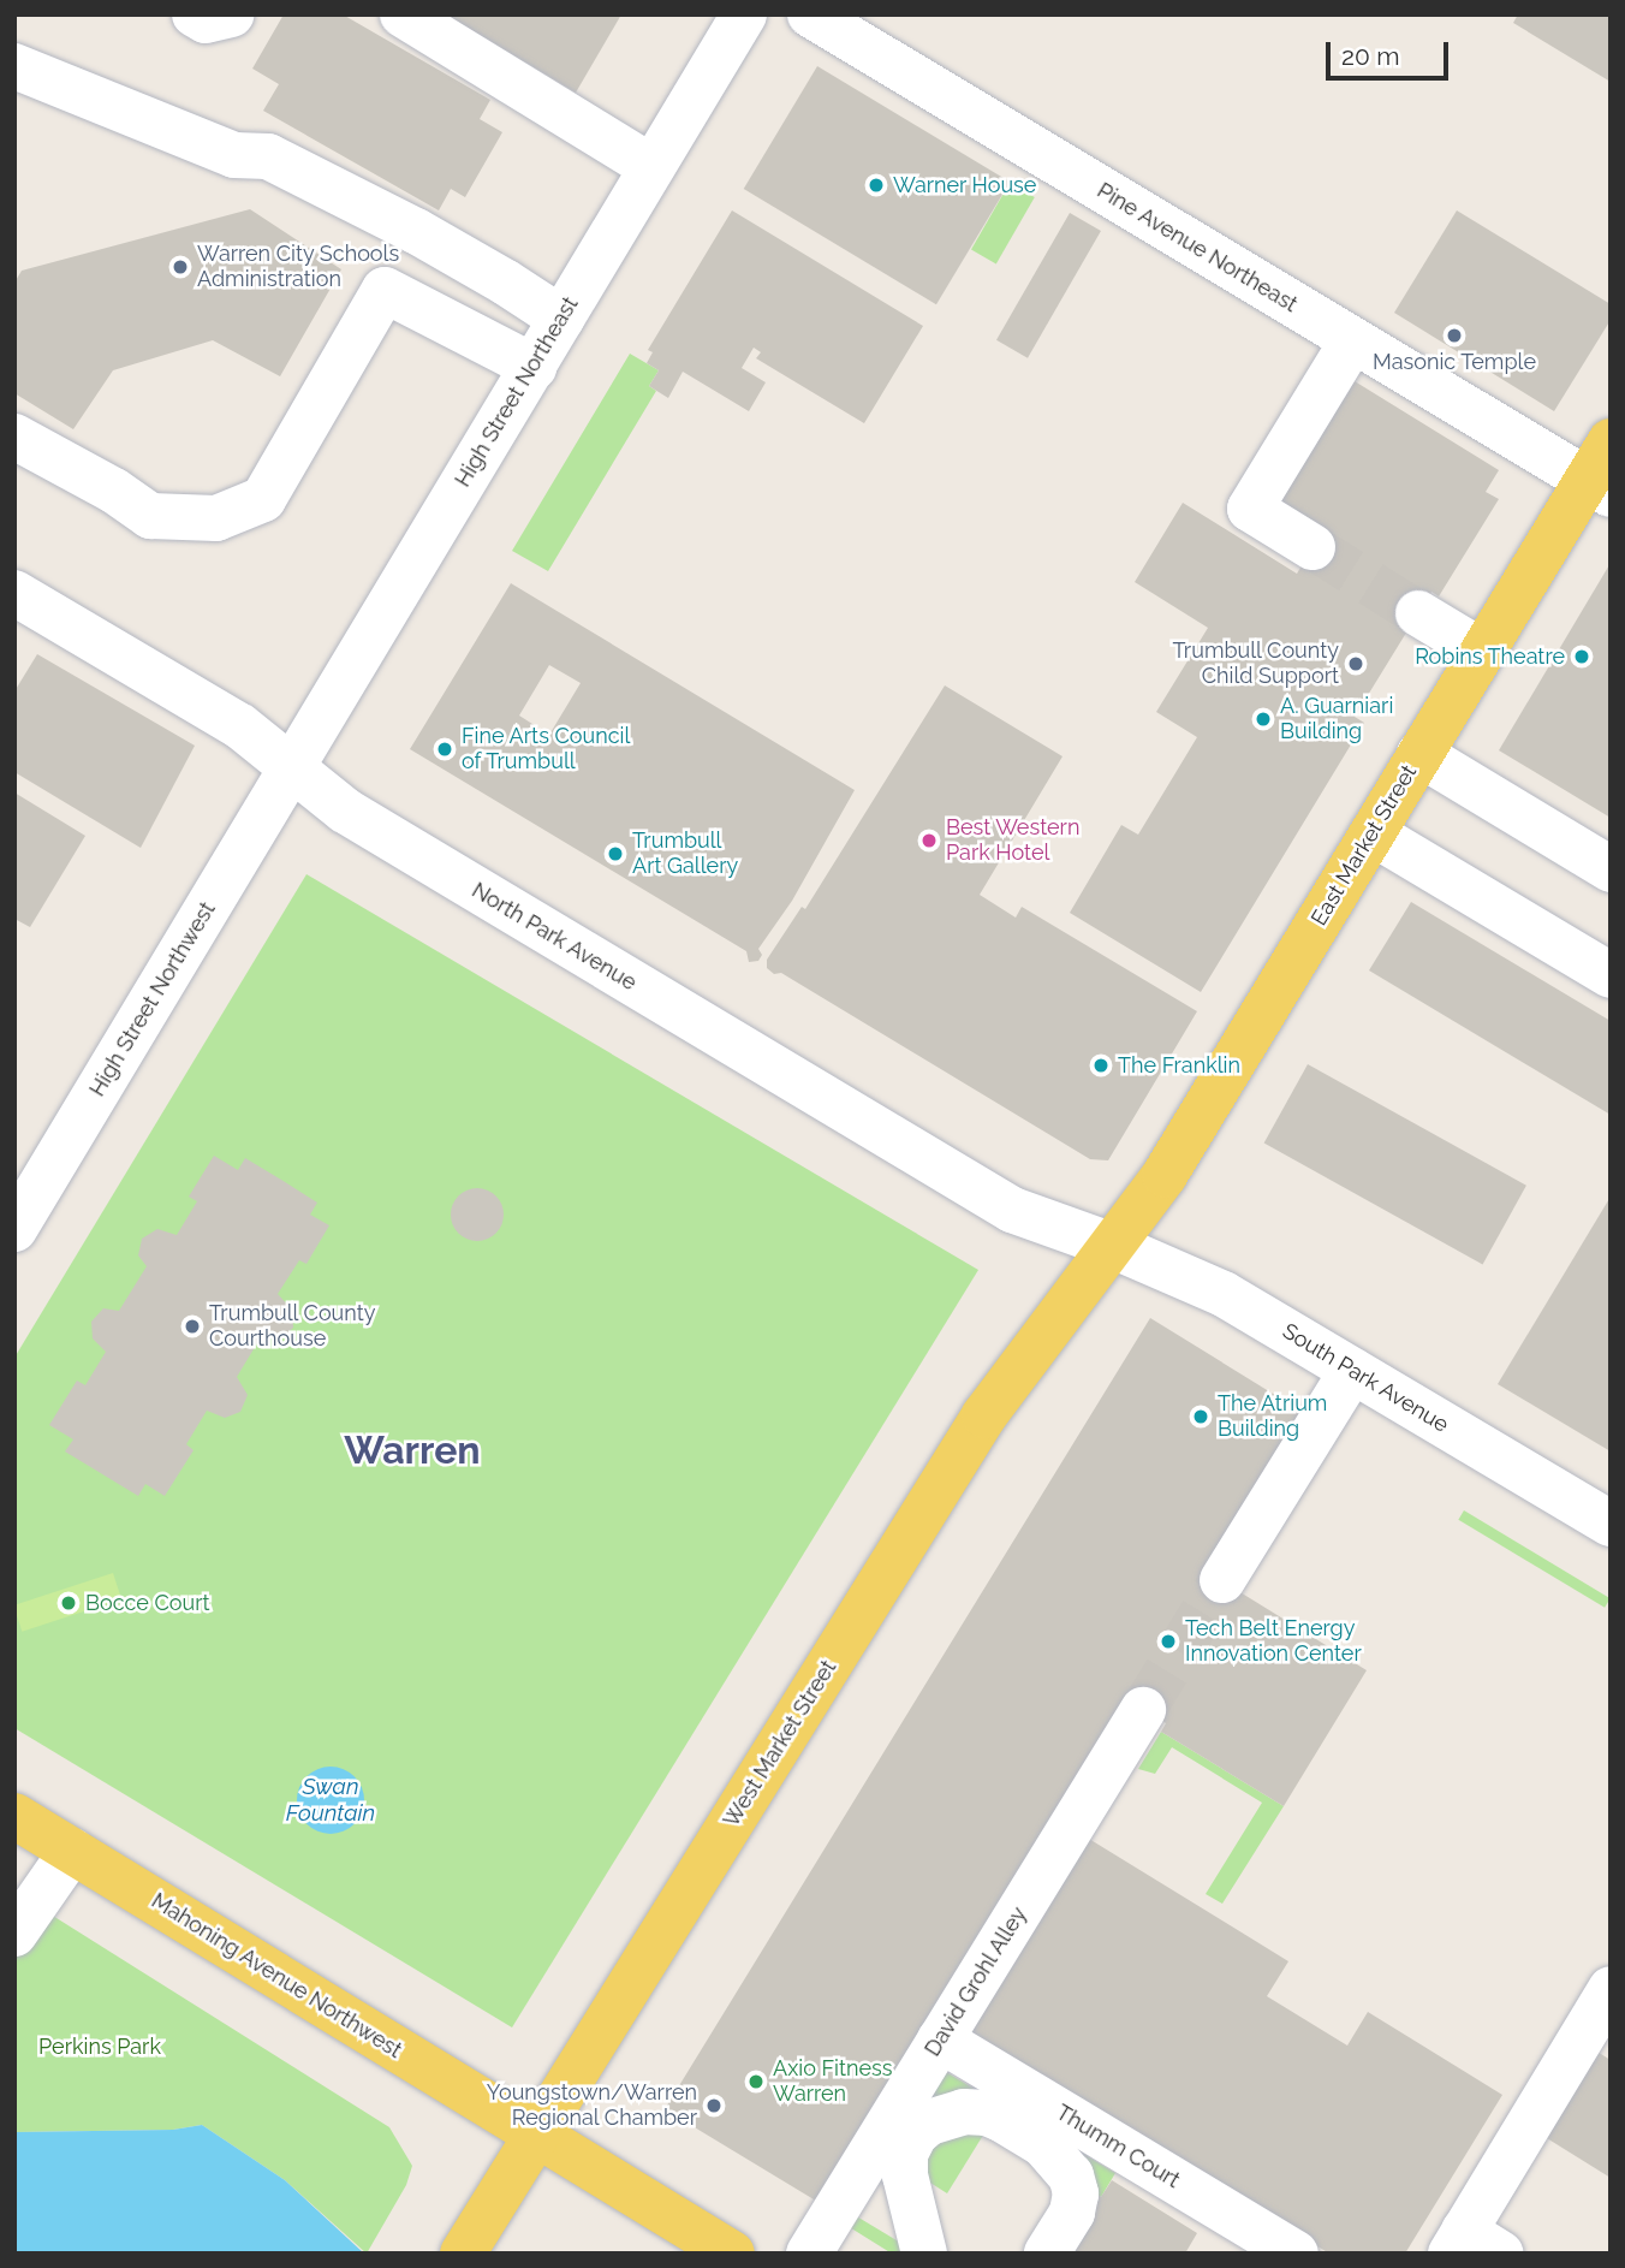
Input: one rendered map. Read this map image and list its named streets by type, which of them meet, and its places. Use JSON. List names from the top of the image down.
{
  "streets": {
    "main road": ["East Market Street", "West Market Street", "Mahoning Avenue Northwest"],
    "street": [
      "Pine Avenue Northeast",
      "High Street Northeast",
      "North Park Avenue",
      "High Street Northwest",
      "South Park Avenue",
      "David Grohl Alley",
      "Thumm Court"
    ]
  },
  "crossings": [
    ["Pine Avenue Northeast", "East Market Street"],
    ["High Street Northeast", "North Park Avenue"],
    ["High Street Northeast", "High Street Northwest"],
    ["East Market Street", "North Park Avenue"],
    ["East Market Street", "South Park Avenue"],
    ["East Market Street", "West Market Street"],
    ["North Park Avenue", "High Street Northwest"],
    ["North Park Avenue", "South Park Avenue"],
    ["North Park Avenue", "West Market Street"],
    ["South Park Avenue", "West Market Street"],
    ["West Market Street", "Mahoning Avenue Northwest"],
    ["David Grohl Alley", "Thumm Court"]
  ],
  "districts": ["Warren"],
  "water": ["Swan Fountain"],
  "parks": ["Perkins Park"],
  "places": [
    "Warner House",
    "Warren City Schools Administration",
    "Masonic Temple",
    "Robins Theatre",
    "Trumbull County Child Support",
    "A. Guarniari Building",
    "Fine Arts Council of Trumbull",
    "Best Western Park Hotel",
    "Trumbull Art Gallery",
    "The Franklin",
    "Trumbull County Courthouse",
    "The Atrium Building",
    "Bocce Court",
    "Tech Belt Energy Innovation Center",
    "Axio Fitness Warren",
    "Youngstown/Warren Regional Chamber"
  ],
  "scale_bar": "20 m"
}
